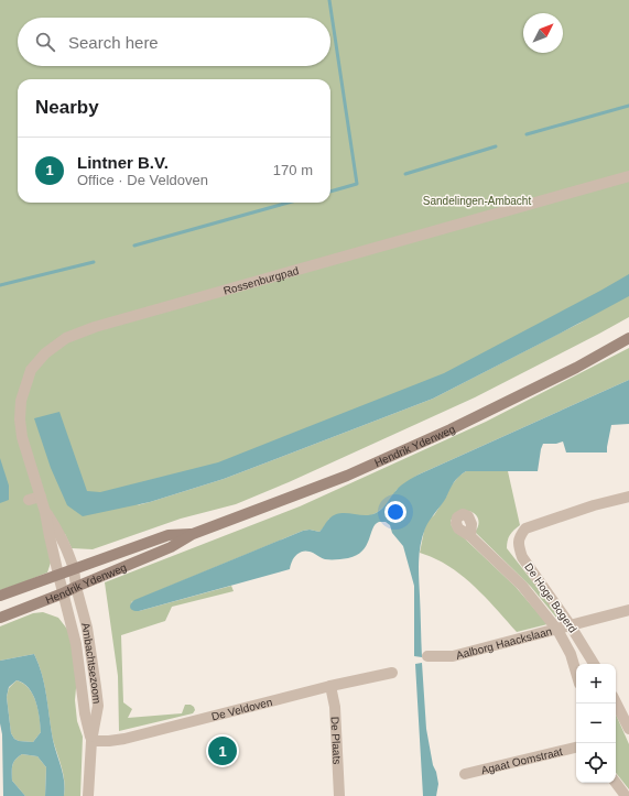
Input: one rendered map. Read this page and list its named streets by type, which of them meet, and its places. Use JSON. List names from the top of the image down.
{
  "streets": {
    "main road": ["Hendrik Ydenweg"],
    "street": [
      "Rossenburgpad",
      "De Hoge Bogerd",
      "Aalborg Haackslaan",
      "Ambachtsezoom",
      "De Veldoven",
      "De Plaats",
      "Agaat Oomstraat"
    ]
  },
  "crossings": [
    ["Rossenburgpad", "Hendrik Ydenweg"],
    ["Rossenburgpad", "Ambachtsezoom"],
    ["Hendrik Ydenweg", "Ambachtsezoom"],
    ["De Hoge Bogerd", "Aalborg Haackslaan"],
    ["Ambachtsezoom", "De Veldoven"],
    ["De Veldoven", "De Plaats"]
  ],
  "parks": ["Sandelingen-Ambacht"],
  "north": "top right",
  "page": {
    "search": "Search here",
    "heading": "Nearby",
    "list": [
      {
        "mark": "1",
        "name": "Lintner B.V.",
        "note": "Office · De Veldoven",
        "value": "170 m"
      }
    ],
    "map_buttons": ["+", "−"],
    "pins": "1"
  }
}
